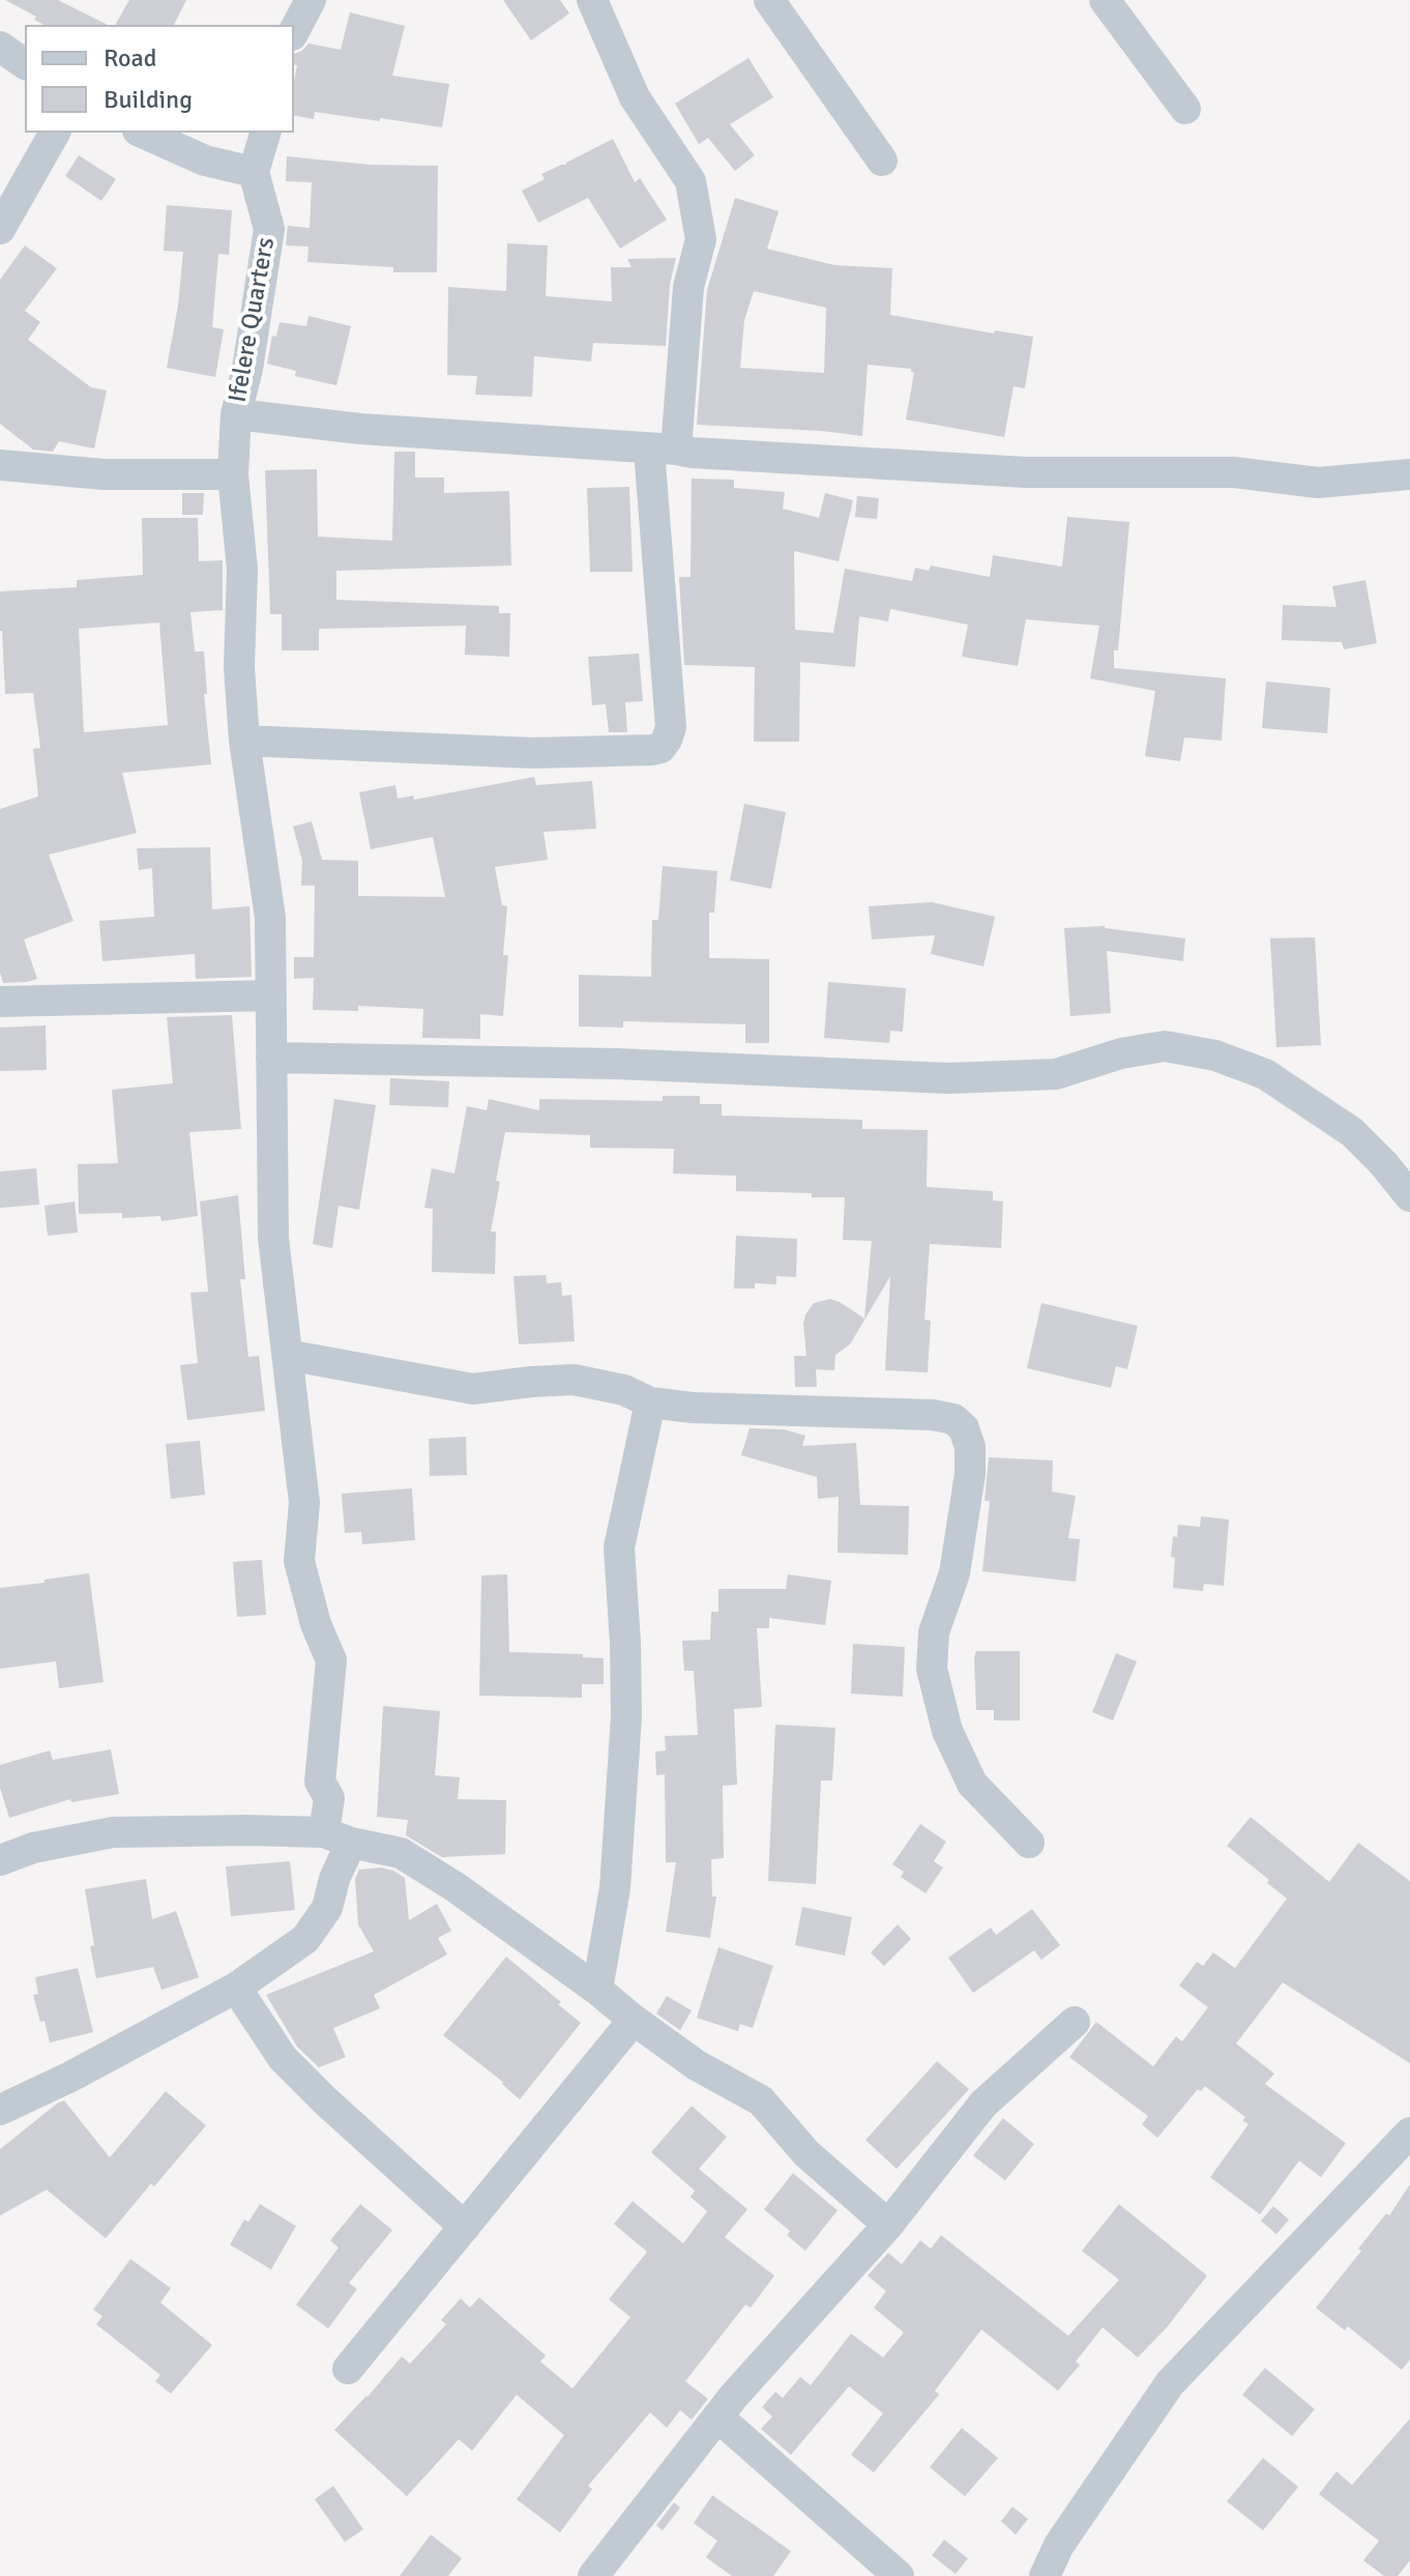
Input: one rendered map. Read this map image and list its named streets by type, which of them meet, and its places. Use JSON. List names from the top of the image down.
{
  "streets": {
    "street": ["Ifelere Quarters"]
  },
  "legend": ["Road", "Building"]
}
